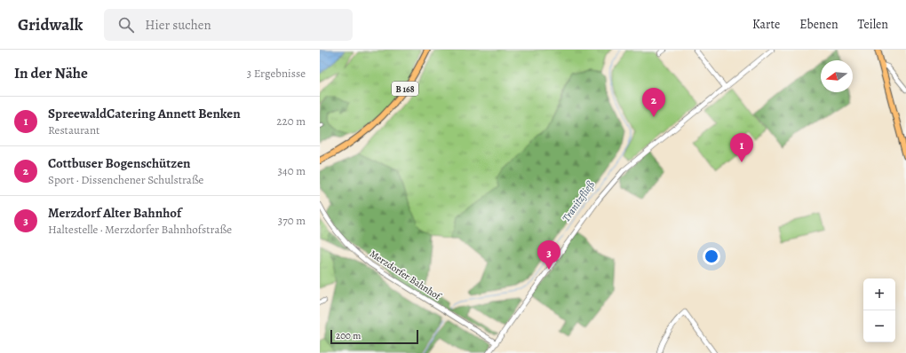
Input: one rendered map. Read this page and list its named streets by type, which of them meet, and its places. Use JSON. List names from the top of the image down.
{
  "streets": {
    "main road": ["B 168"],
    "street": ["Merzdorfer Bahnhof"]
  },
  "water": ["Tranitzfließ"],
  "scale_bar": "200 m",
  "north": "left",
  "page": {
    "header": "Gridwalk",
    "search": "Hier suchen",
    "nav": ["Karte", "Ebenen", "Teilen"],
    "heading": ["In der Nähe", "3 Ergebnisse"],
    "pins": ["2", "1", "3"],
    "list": [
      {
        "mark": "1",
        "name": "SpreewaldCatering Annett Benken",
        "note": "Restaurant",
        "value": "220 m"
      },
      {
        "mark": "2",
        "name": "Cottbuser Bogenschützen",
        "note": "Sport · Dissenchener Schulstraße",
        "value": "340 m"
      },
      {
        "mark": "3",
        "name": "Merzdorf Alter Bahnhof",
        "note": "Haltestelle · Merzdorfer Bahnhofstraße",
        "value": "370 m"
      }
    ],
    "map_buttons": ["+", "−"],
    "scale": "200 m"
  }
}
